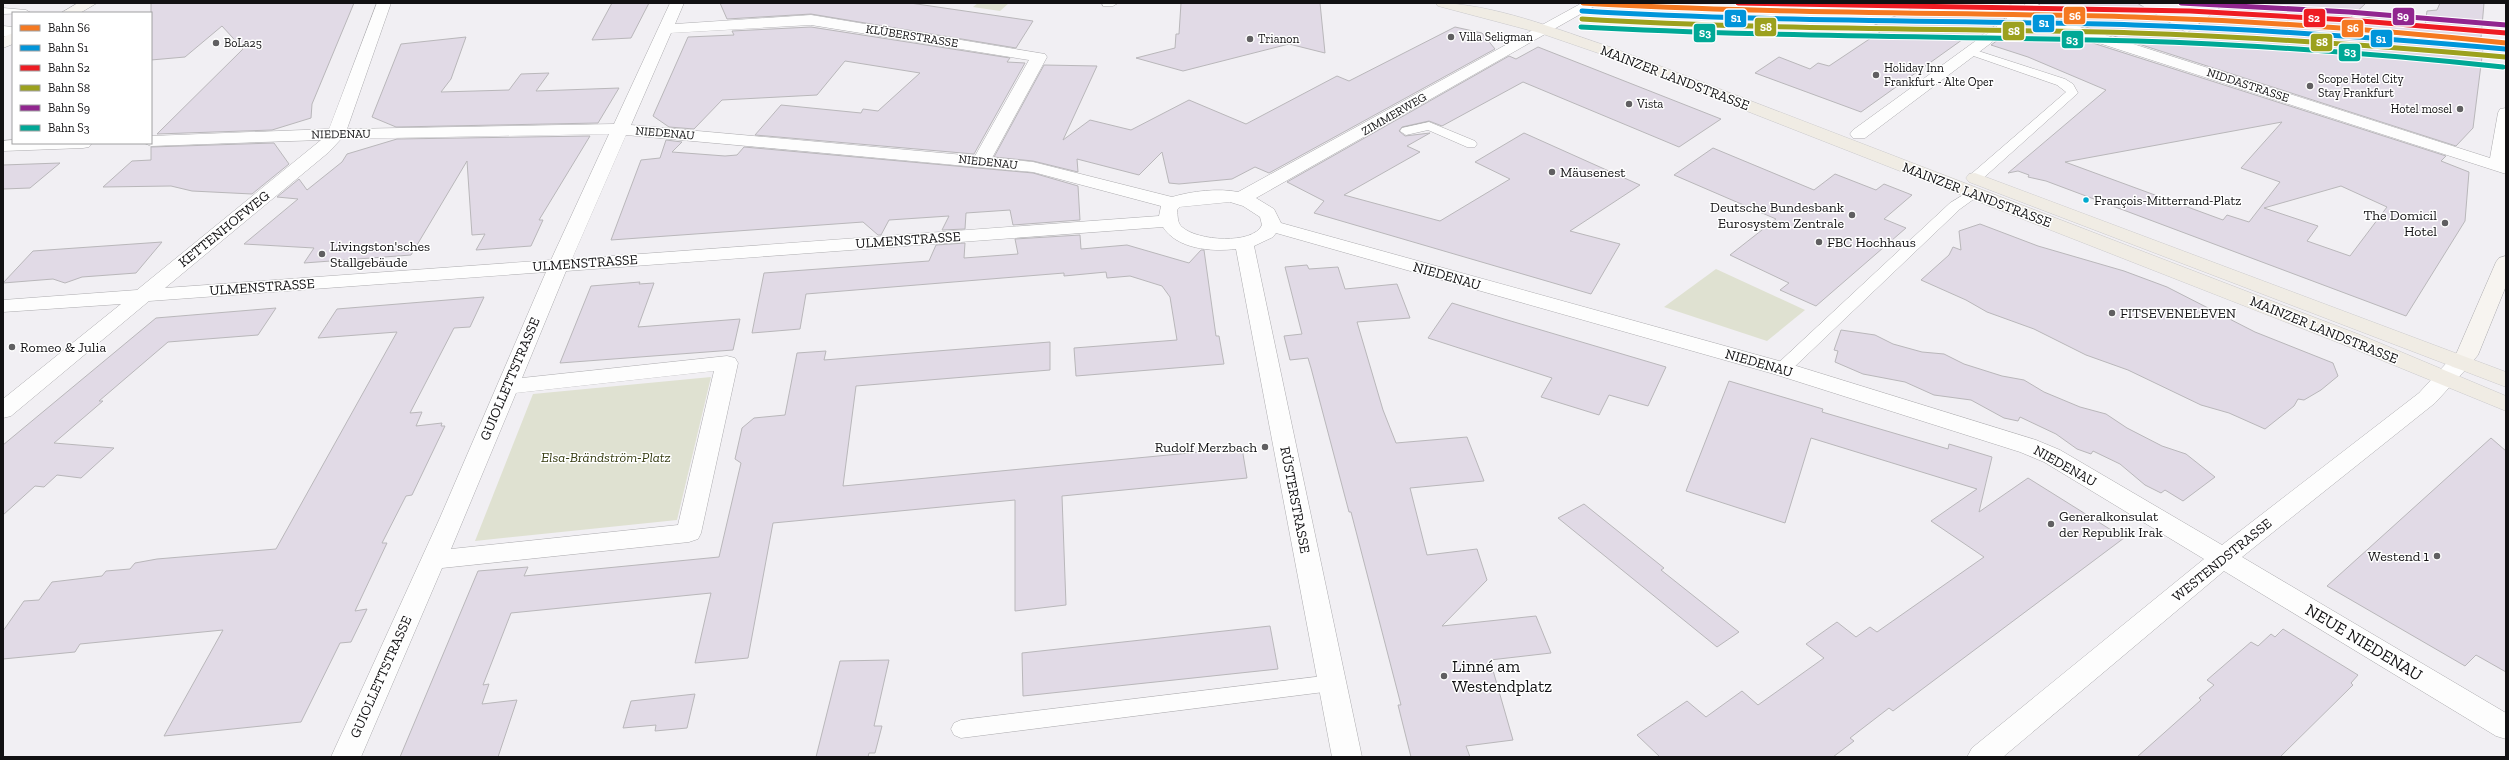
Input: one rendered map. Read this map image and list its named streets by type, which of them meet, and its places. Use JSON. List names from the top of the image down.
{
  "streets": {
    "main road": ["MAINZER LANDSTRASSE"],
    "street": [
      "KLÜBERSTRASSE",
      "NIDDASTRASSE",
      "ZIMMERWEG",
      "NIEDENAU",
      "KETTENHOFWEG",
      "ULMENSTRASSE",
      "GUIOLLETTSTRASSE",
      "RÜSTERSTRASSE",
      "WESTENDSTRASSE",
      "NEUE NIEDENAU"
    ]
  },
  "crossings": [
    ["KLÜBERSTRASSE", "NIEDENAU"],
    ["KLÜBERSTRASSE", "GUIOLLETTSTRASSE"],
    ["MAINZER LANDSTRASSE", "ZIMMERWEG"],
    ["MAINZER LANDSTRASSE", "WESTENDSTRASSE"],
    ["ZIMMERWEG", "ULMENSTRASSE"],
    ["NIEDENAU", "KETTENHOFWEG"],
    ["NIEDENAU", "ULMENSTRASSE"],
    ["NIEDENAU", "GUIOLLETTSTRASSE"],
    ["NIEDENAU", "WESTENDSTRASSE"],
    ["NIEDENAU", "NEUE NIEDENAU"],
    ["KETTENHOFWEG", "ULMENSTRASSE"],
    ["ULMENSTRASSE", "GUIOLLETTSTRASSE"],
    ["WESTENDSTRASSE", "NEUE NIEDENAU"]
  ],
  "parks": ["Elsa-Brändström-Platz"],
  "places": [
    "Villa Seligman",
    "Trianon",
    "BoLa25",
    "Holiday Inn Frankfurt - Alte Oper",
    "Scope Hotel City Stay Frankfurt",
    "Vista",
    "Hotel mosel",
    "Mäusenest",
    "François-Mitterrand-Platz",
    "Deutsche Bundesbank Eurosystem Zentrale",
    "The Domicil Hotel",
    "FBC Hochhaus",
    "Livingston'sches Stallgebäude",
    "FITSEVENELEVEN",
    "Romeo & Julia",
    "Rudolf Merzbach",
    "Generalkonsulat der Republik Irak",
    "Westend 1",
    "Linné am Westendplatz"
  ],
  "lines": [
    "rail line S6",
    "rail line S2",
    "rail line S9",
    "rail line S1",
    "rail line S8",
    "rail line S3"
  ],
  "legend": [
    "Bahn S6",
    "Bahn S1",
    "Bahn S2",
    "Bahn S8",
    "Bahn S9",
    "Bahn S3"
  ]
}
